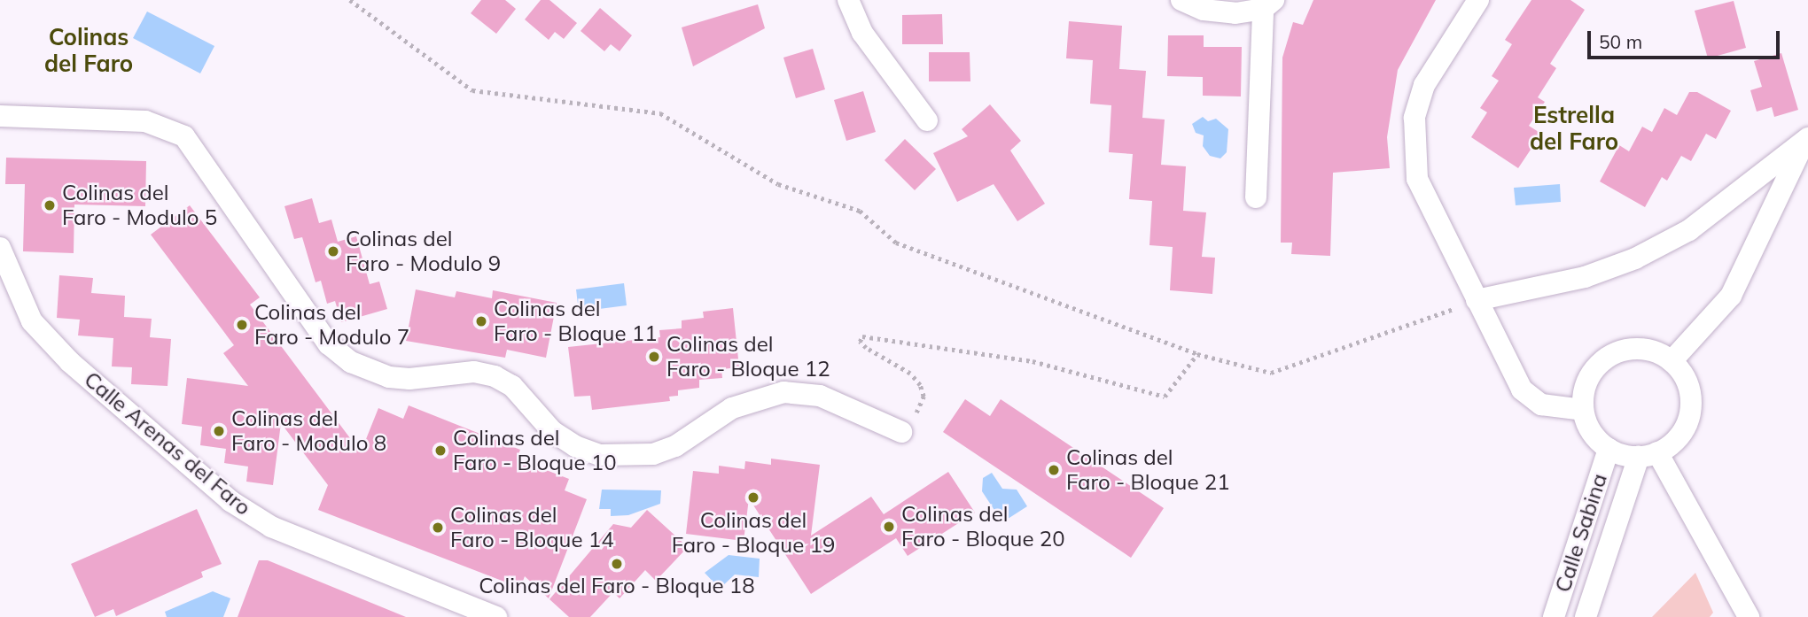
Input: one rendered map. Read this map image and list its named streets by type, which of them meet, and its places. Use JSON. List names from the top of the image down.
{
  "streets": {
    "street": ["Calle Arenas del Faro", "Calle Sabina"]
  },
  "districts": ["Colinas del Faro", "Estrella del Faro"],
  "places": [
    "Colinas del Faro - Modulo 5",
    "Colinas del Faro - Modulo 9",
    "Colinas del Faro - Bloque 11",
    "Colinas del Faro - Modulo 7",
    "Colinas del Faro - Bloque 12",
    "Colinas del Faro - Modulo 8",
    "Colinas del Faro - Bloque 10",
    "Colinas del Faro - Bloque 21",
    "Colinas del Faro - Bloque 19",
    "Colinas del Faro - Bloque 20",
    "Colinas del Faro - Bloque 14",
    "Colinas del Faro - Bloque 18"
  ],
  "scale_bar": "50 m"
}
